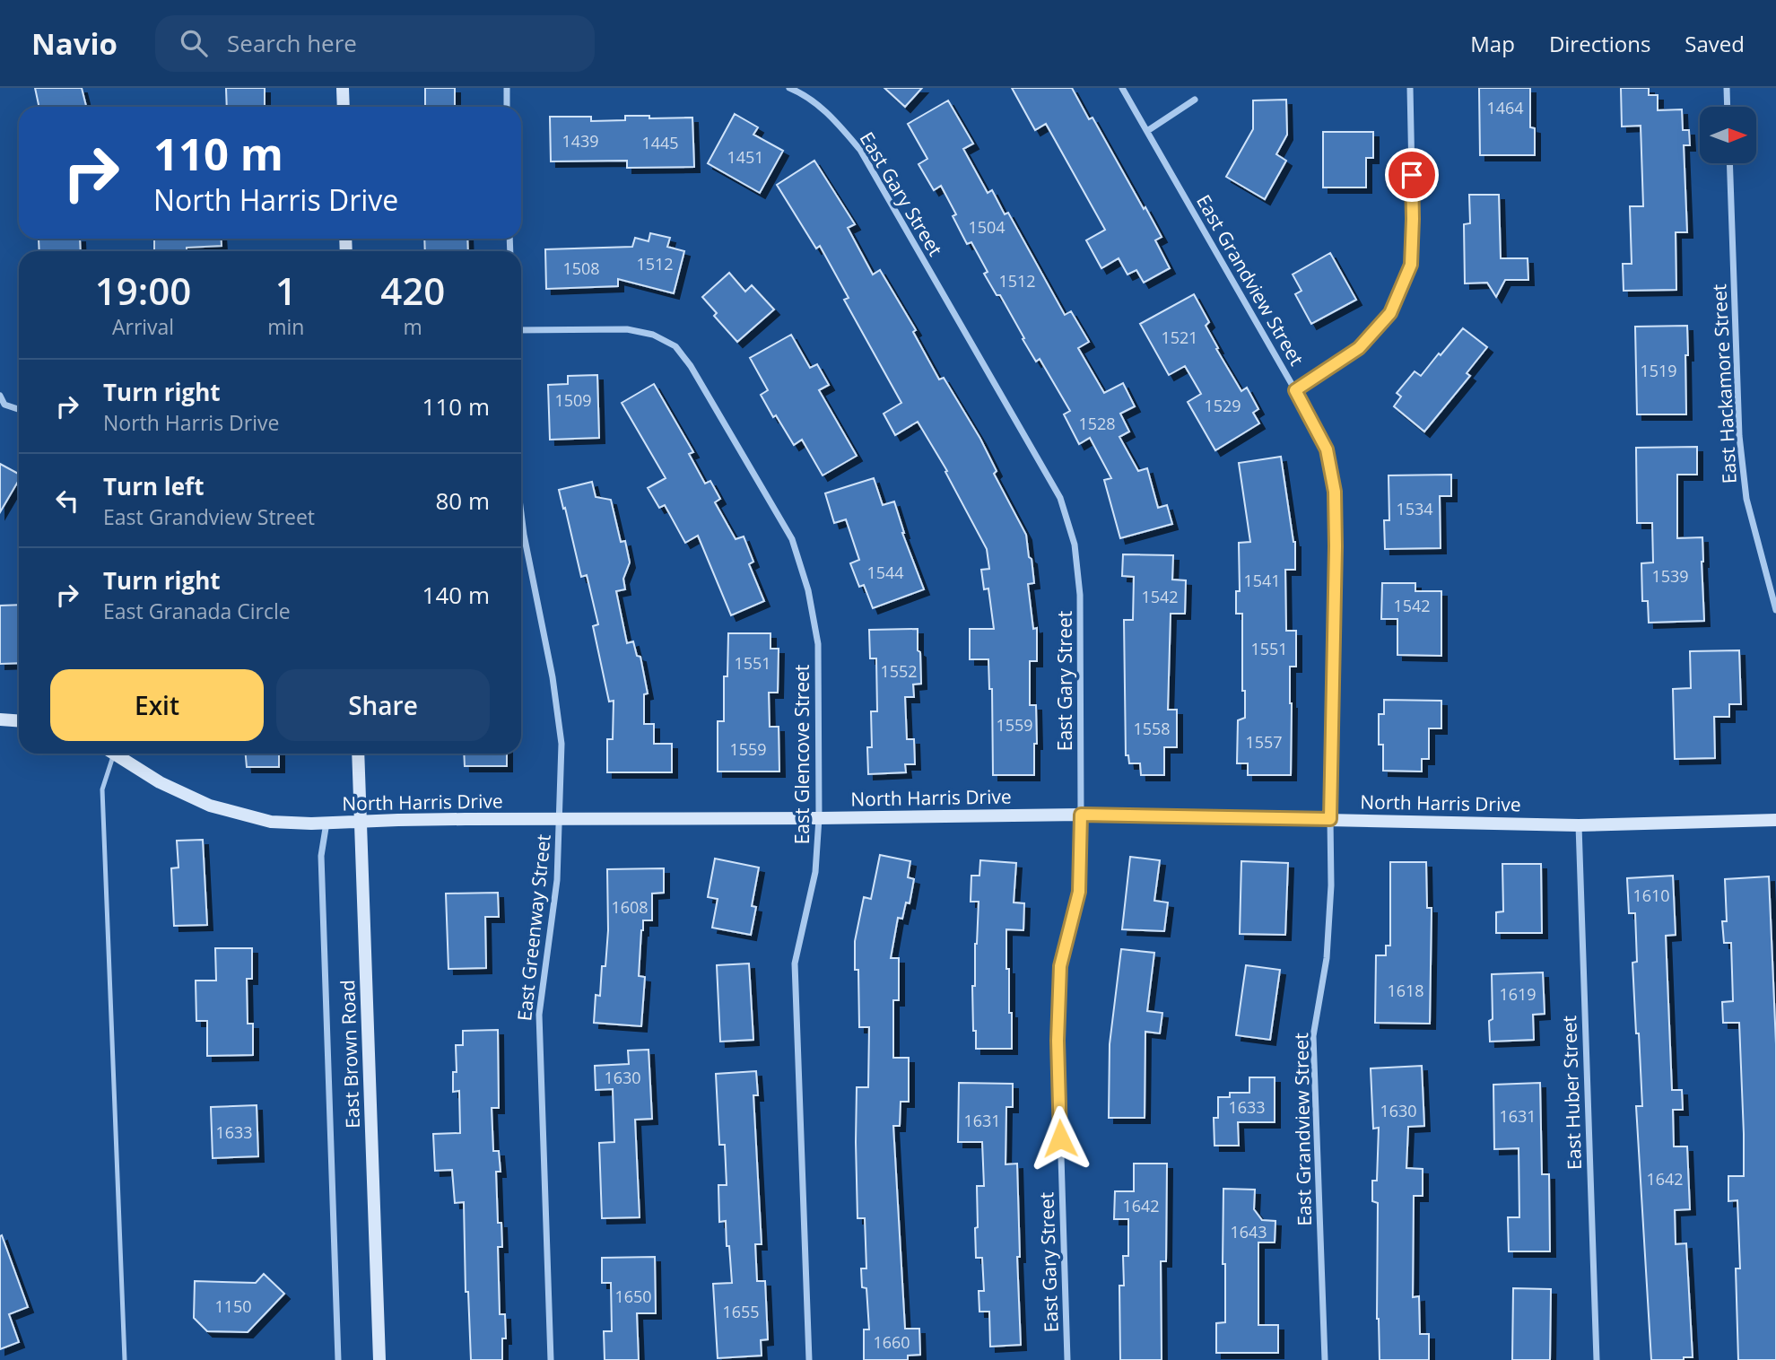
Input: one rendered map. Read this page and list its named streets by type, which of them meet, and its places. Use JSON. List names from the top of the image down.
{
  "streets": {
    "street": [
      "East Gary Street",
      "East Grandview Street",
      "East Hackamore Street",
      "East Glencove Street",
      "North Harris Drive",
      "East Greenway Street",
      "East Brown Road",
      "East Huber Street"
    ]
  },
  "crossings": [
    ["East Gary Street", "North Harris Drive"],
    ["East Grandview Street", "North Harris Drive"],
    ["East Glencove Street", "North Harris Drive"],
    ["North Harris Drive", "East Greenway Street"],
    ["North Harris Drive", "East Brown Road"],
    ["North Harris Drive", "East Huber Street"]
  ],
  "house_numbers": [
    "1464",
    "1439",
    "1445",
    "1451",
    "1504",
    "1512",
    "1508",
    "1512",
    "1521",
    "1519",
    "1509",
    "1529",
    "1528",
    "1534",
    "1544",
    "1539",
    "1541",
    "1542",
    "1542",
    "1551",
    "1551",
    "1552",
    "1559",
    "1558",
    "1557",
    "1559",
    "1610",
    "1608",
    "1618",
    "1619",
    "1630",
    "1633",
    "1630",
    "1631",
    "1631",
    "1633",
    "1642",
    "1642",
    "1643",
    "1650",
    "1150",
    "1655",
    "1660"
  ],
  "north": "right",
  "page": {
    "header": "Navio",
    "search": "Search here",
    "nav": ["Map", "Directions", "Saved"],
    "turn": ["110 m", "North Harris Drive"],
    "eta": [
      "19:00",
      "Arrival",
      "1",
      "min",
      "420",
      "m"
    ],
    "list": [
      {
        "name": "Turn right",
        "note": "North Harris Drive",
        "value": "110 m"
      },
      {
        "name": "Turn left",
        "note": "East Grandview Street",
        "value": "80 m"
      },
      {
        "name": "Turn right",
        "note": "East Granada Circle",
        "value": "140 m"
      }
    ],
    "buttons": ["Exit", "Share"]
  }
}
